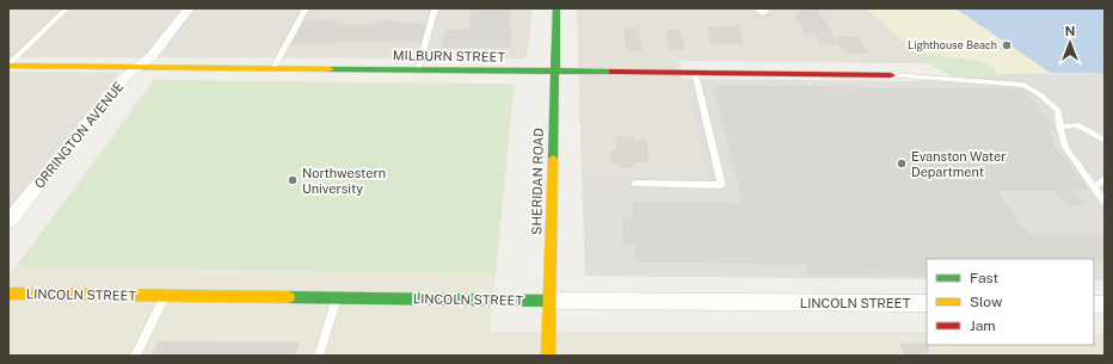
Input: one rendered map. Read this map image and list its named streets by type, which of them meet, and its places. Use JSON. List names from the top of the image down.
{
  "streets": {
    "street": [
      "MILBURN STREET",
      "ORRINGTON AVENUE",
      "SHERIDAN ROAD",
      "LINCOLN STREET"
    ]
  },
  "crossings": [
    ["MILBURN STREET", "ORRINGTON AVENUE"],
    ["MILBURN STREET", "SHERIDAN ROAD"],
    ["SHERIDAN ROAD", "LINCOLN STREET"]
  ],
  "places": ["Lighthouse Beach", "Evanston Water Department", "Northwestern University"],
  "legend": ["Fast", "Slow", "Jam"],
  "north": "top"
}
